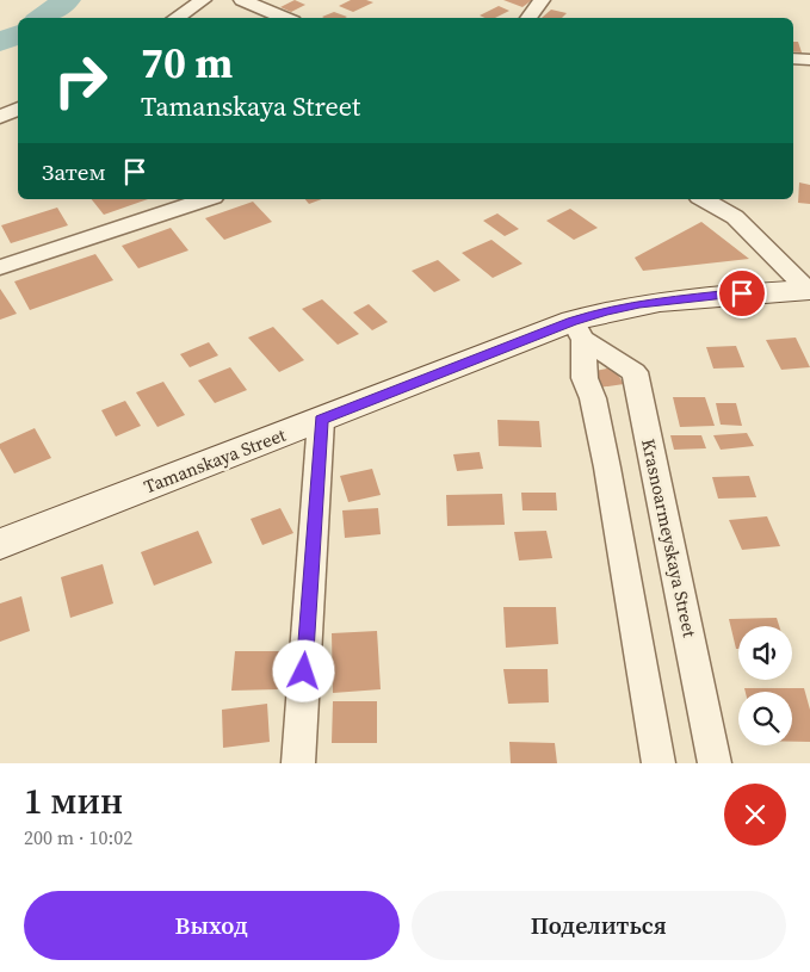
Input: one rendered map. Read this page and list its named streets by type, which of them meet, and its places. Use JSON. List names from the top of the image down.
{
  "streets": {
    "main road": ["Tamanskaya Street"],
    "street": ["Krasnoarmeyskaya Street"]
  },
  "crossings": [
    ["Tamanskaya Street", "Krasnoarmeyskaya Street"]
  ],
  "page": {
    "turn": ["70 m", "Tamanskaya Street"],
    "then": "Затем",
    "heading": ["1 мин", "200 m · 10:02"],
    "buttons": ["Выход", "Поделиться"]
  }
}
